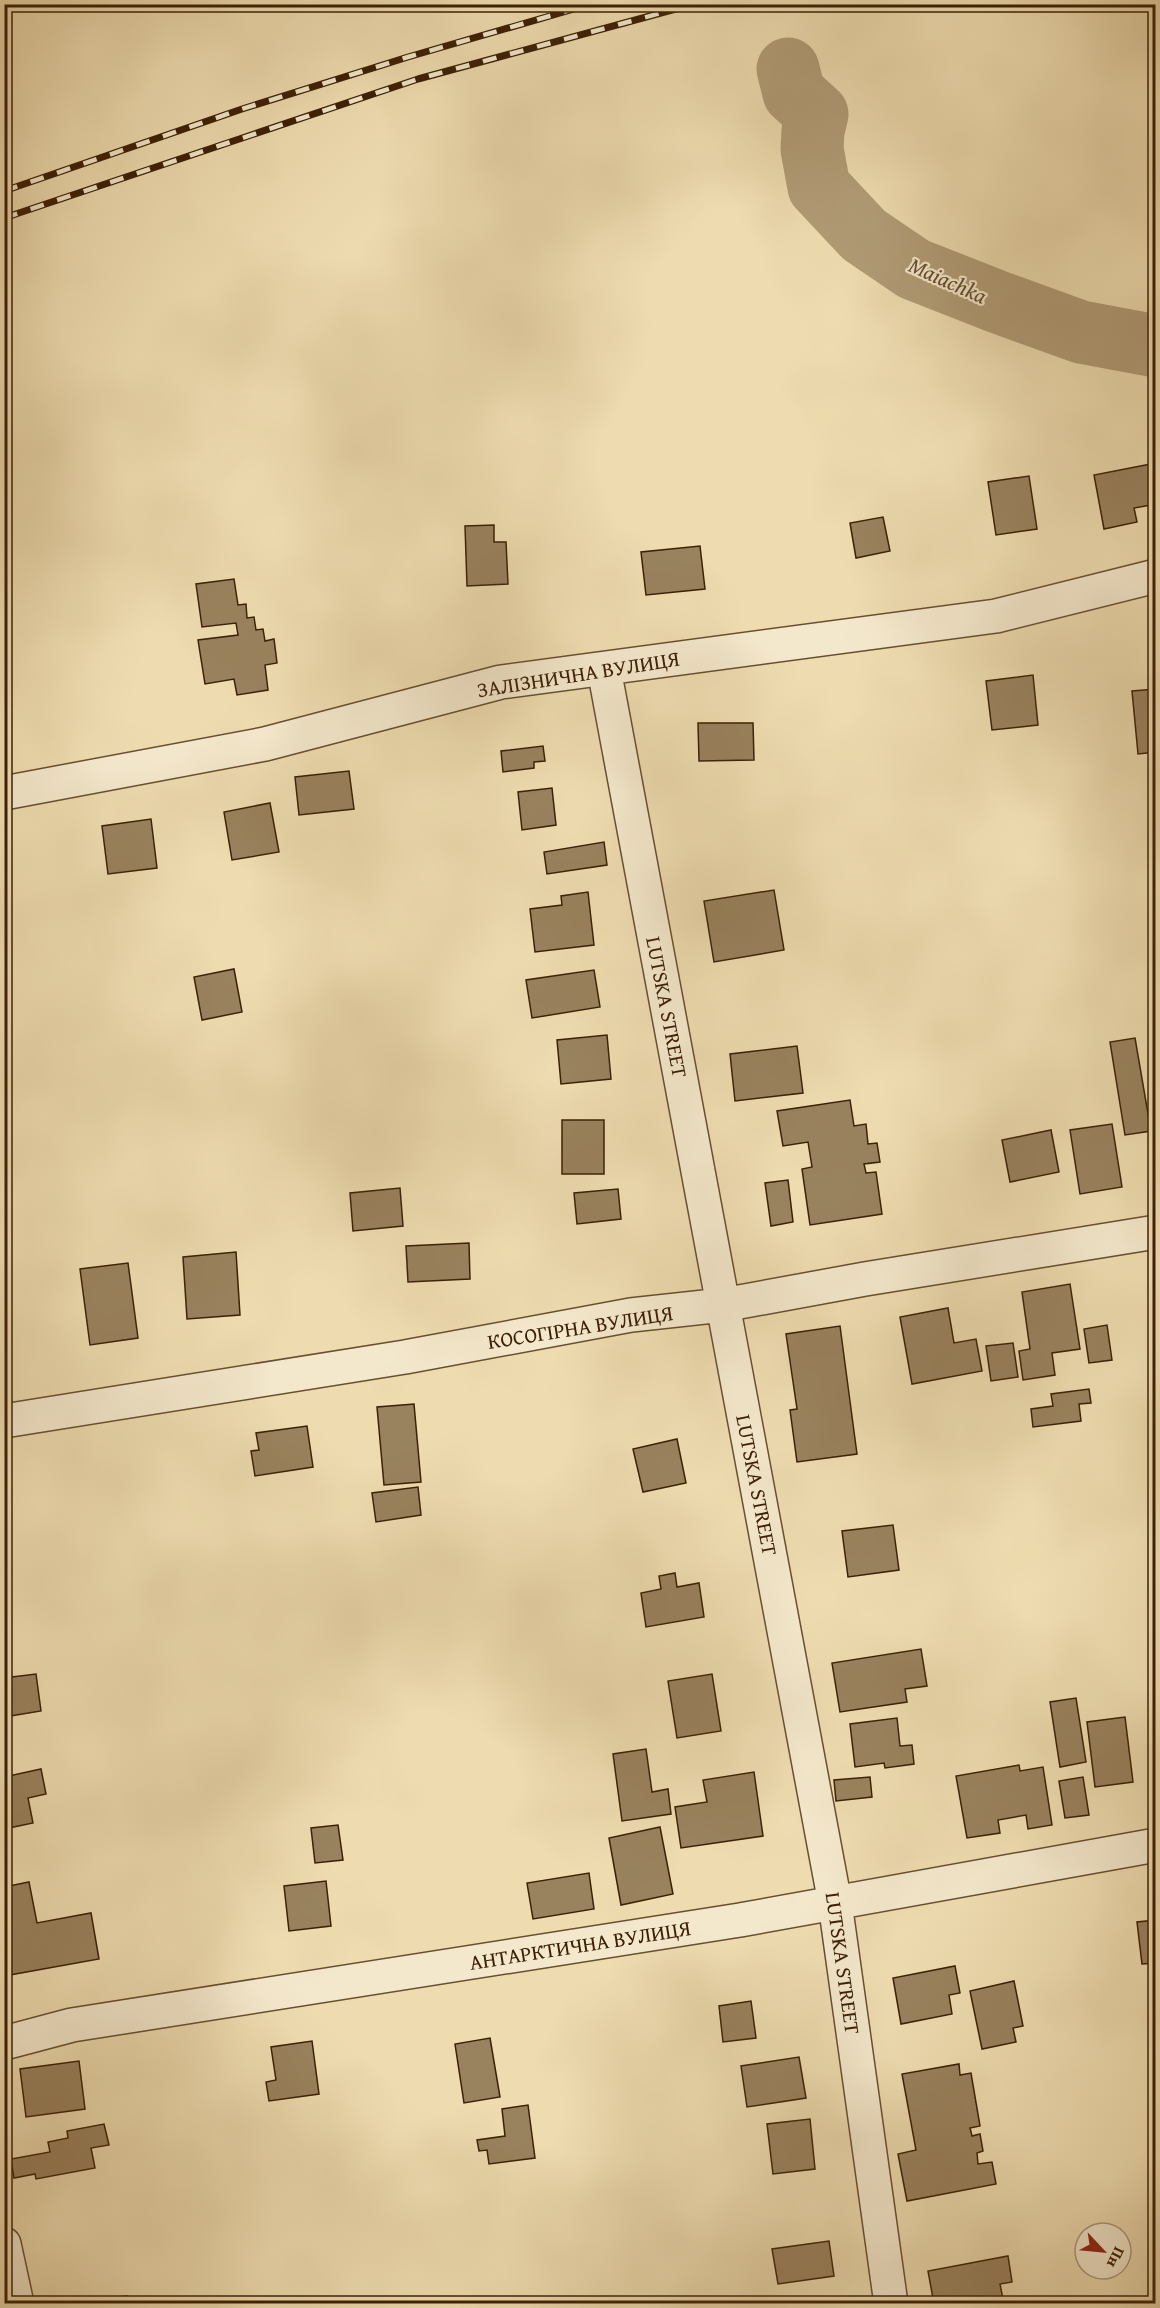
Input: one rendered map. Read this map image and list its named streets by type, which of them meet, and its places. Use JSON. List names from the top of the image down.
{
  "streets": {
    "street": [
      "ЗАЛІЗНИЧНА ВУЛИЦЯ",
      "LUTSKA STREET",
      "КОСОГІРНА ВУЛИЦЯ",
      "АНТАРКТИЧНА ВУЛИЦЯ"
    ]
  },
  "crossings": [
    ["ЗАЛІЗНИЧНА ВУЛИЦЯ", "LUTSKA STREET"],
    ["LUTSKA STREET", "КОСОГІРНА ВУЛИЦЯ"],
    ["LUTSKA STREET", "АНТАРКТИЧНА ВУЛИЦЯ"]
  ],
  "water": ["Maiachka"],
  "north": "bottom right"
}
